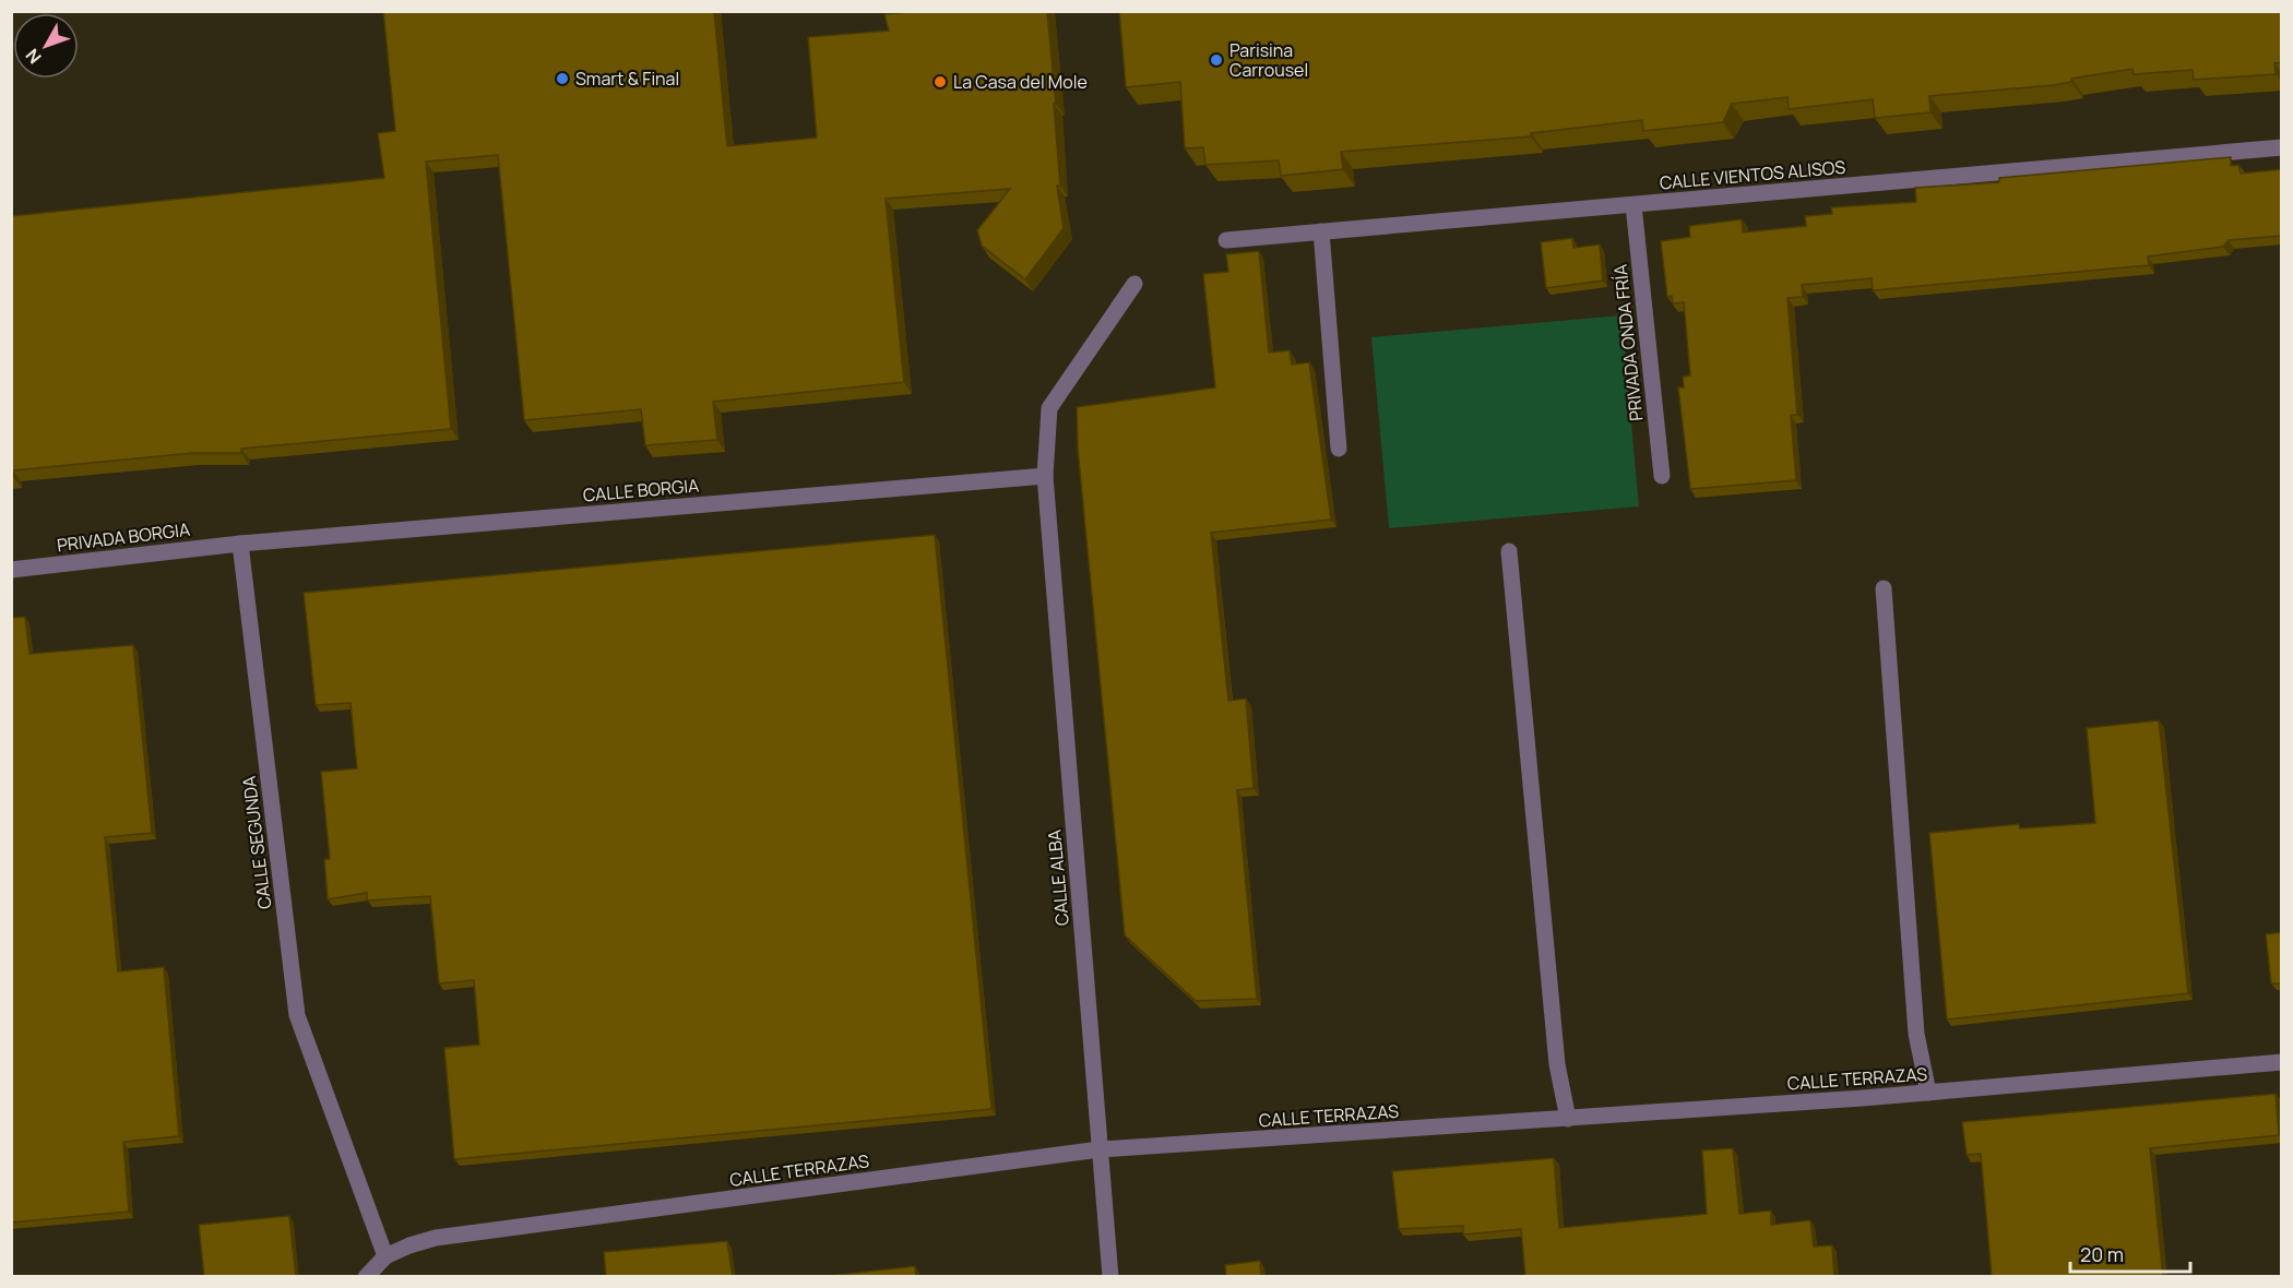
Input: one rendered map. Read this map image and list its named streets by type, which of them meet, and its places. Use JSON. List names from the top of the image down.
{
  "streets": {
    "street": [
      "CALLE VIENTOS ALISOS",
      "PRIVADA ONDA FRÍA",
      "CALLE BORGIA",
      "PRIVADA BORGIA",
      "CALLE SEGUNDA",
      "CALLE ALBA",
      "CALLE TERRAZAS"
    ]
  },
  "crossings": [
    ["CALLE VIENTOS ALISOS", "PRIVADA ONDA FRÍA"],
    ["CALLE BORGIA", "PRIVADA BORGIA"],
    ["CALLE BORGIA", "CALLE SEGUNDA"],
    ["CALLE BORGIA", "CALLE ALBA"],
    ["PRIVADA BORGIA", "CALLE SEGUNDA"],
    ["CALLE SEGUNDA", "CALLE TERRAZAS"],
    ["CALLE ALBA", "CALLE TERRAZAS"]
  ],
  "places": ["Parisina Carrousel", "Smart & Final", "La Casa del Mole"],
  "scale_bar": "20 m",
  "north": "bottom left"
}
